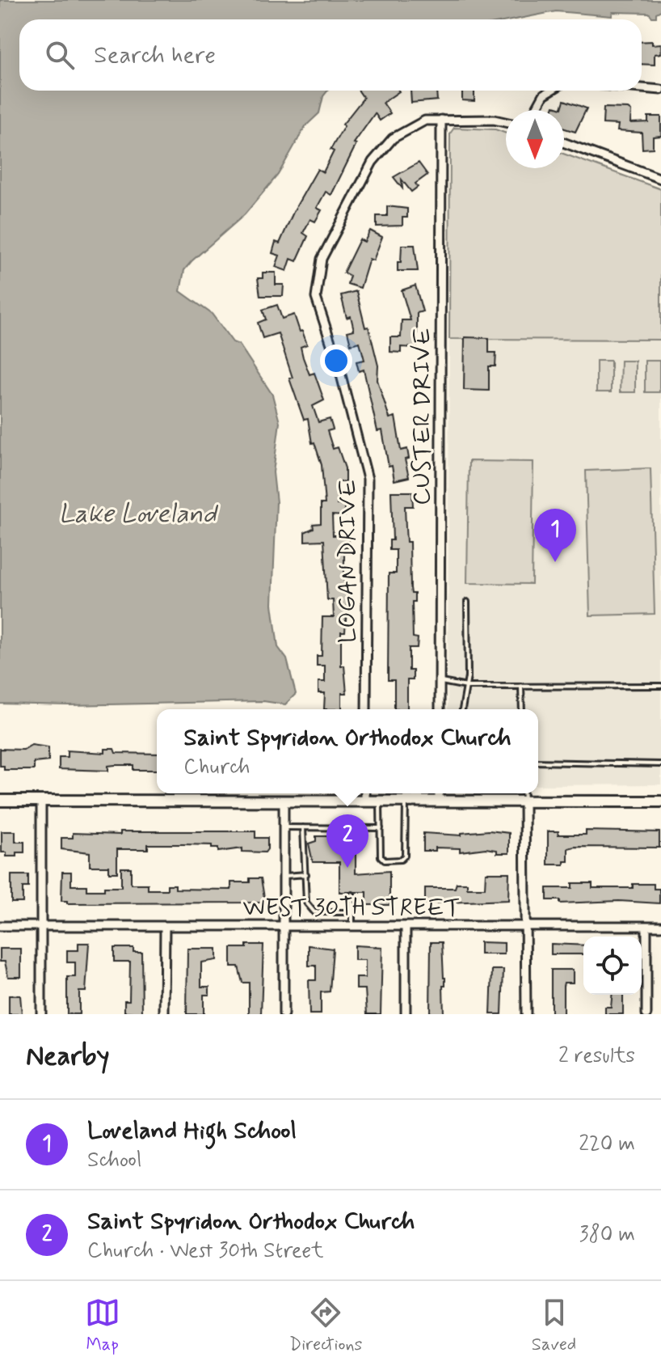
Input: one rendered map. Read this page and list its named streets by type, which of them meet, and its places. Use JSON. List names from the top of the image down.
{
  "streets": {
    "street": ["CUSTER DRIVE", "LOGAN DRIVE", "WEST 30TH STREET"]
  },
  "crossings": [
    ["CUSTER DRIVE", "LOGAN DRIVE"]
  ],
  "water": ["Lake Loveland"],
  "north": "bottom",
  "page": {
    "search": "Search here",
    "pins": ["1", "2"],
    "popup": ["Saint Spyridon Orthodox Church", "Church"],
    "heading": ["Nearby", "2 results"],
    "list": [
      {
        "mark": "1",
        "name": "Loveland High School",
        "note": "School",
        "value": "220 m"
      },
      {
        "mark": "2",
        "name": "Saint Spyridon Orthodox Church",
        "note": "Church · West 30th Street",
        "value": "380 m"
      }
    ],
    "nav": ["Map", "Directions", "Saved"]
  }
}
